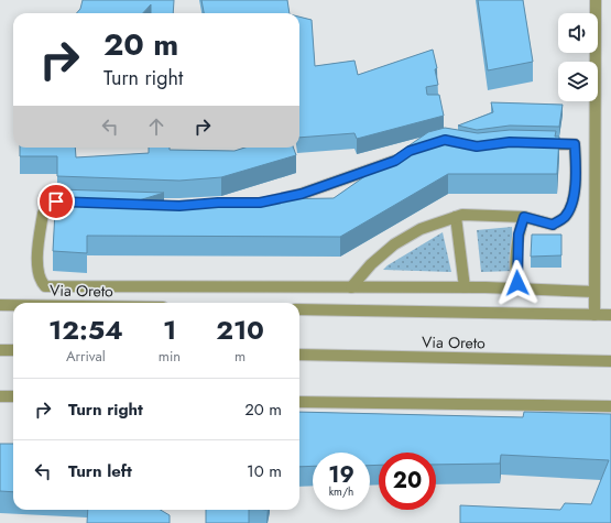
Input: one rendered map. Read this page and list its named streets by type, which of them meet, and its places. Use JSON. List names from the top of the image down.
{
  "streets": {
    "street": ["Via Oreto"]
  },
  "page": {
    "turn": ["20 m", "Turn right"],
    "eta": [
      "12:54",
      "Arrival",
      "1",
      "min",
      "210",
      "m"
    ],
    "list": [
      {
        "name": "Turn right",
        "value": "20 m"
      },
      {
        "name": "Turn left",
        "value": "10 m"
      }
    ],
    "speed": "19 km/h",
    "limit": "20"
  }
}
